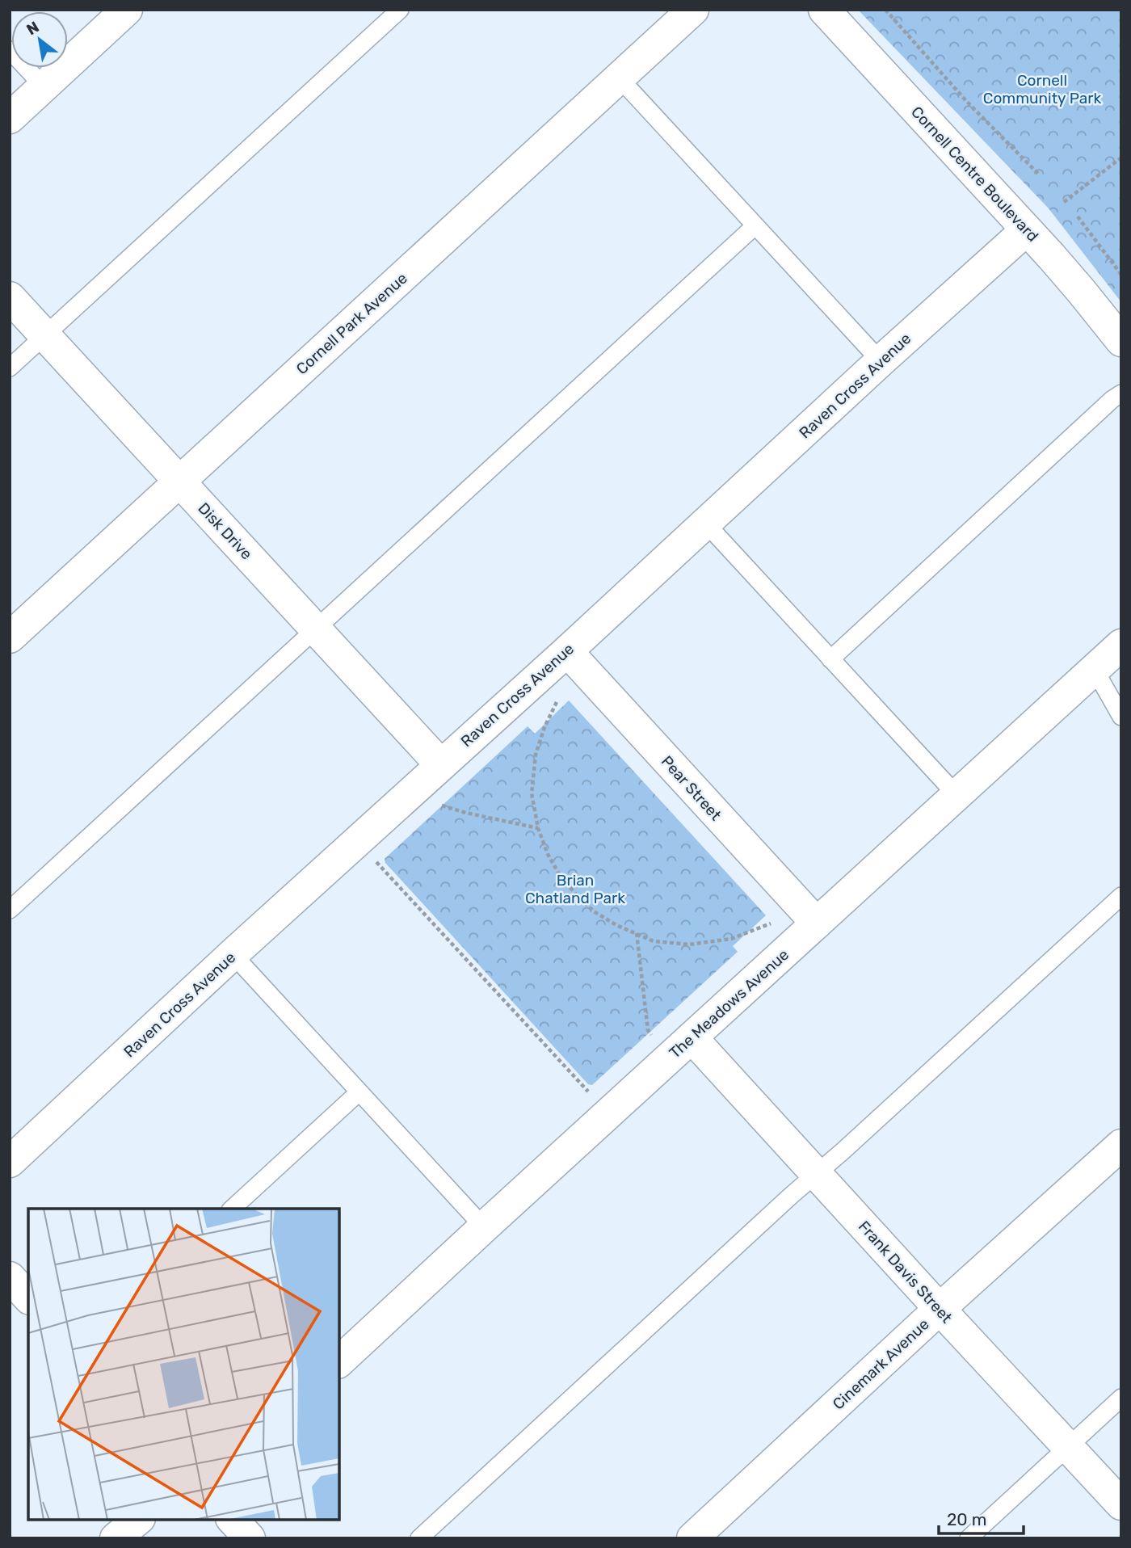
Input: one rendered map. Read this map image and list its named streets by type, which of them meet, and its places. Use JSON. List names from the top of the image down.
{
  "streets": {
    "street": [
      "Cornell Centre Boulevard",
      "Cornell Park Avenue",
      "Raven Cross Avenue",
      "Disk Drive",
      "Pear Street",
      "The Meadows Avenue",
      "Frank Davis Street",
      "Cinemark Avenue"
    ]
  },
  "crossings": [
    ["Cornell Centre Boulevard", "Raven Cross Avenue"],
    ["Cornell Park Avenue", "Disk Drive"],
    ["Raven Cross Avenue", "Disk Drive"],
    ["Raven Cross Avenue", "Pear Street"],
    ["Pear Street", "The Meadows Avenue"],
    ["The Meadows Avenue", "Frank Davis Street"],
    ["Frank Davis Street", "Cinemark Avenue"]
  ],
  "parks": ["Cornell Community Park", "Brian Chatland Park"],
  "scale_bar": "20 m",
  "north": "top left"
}
